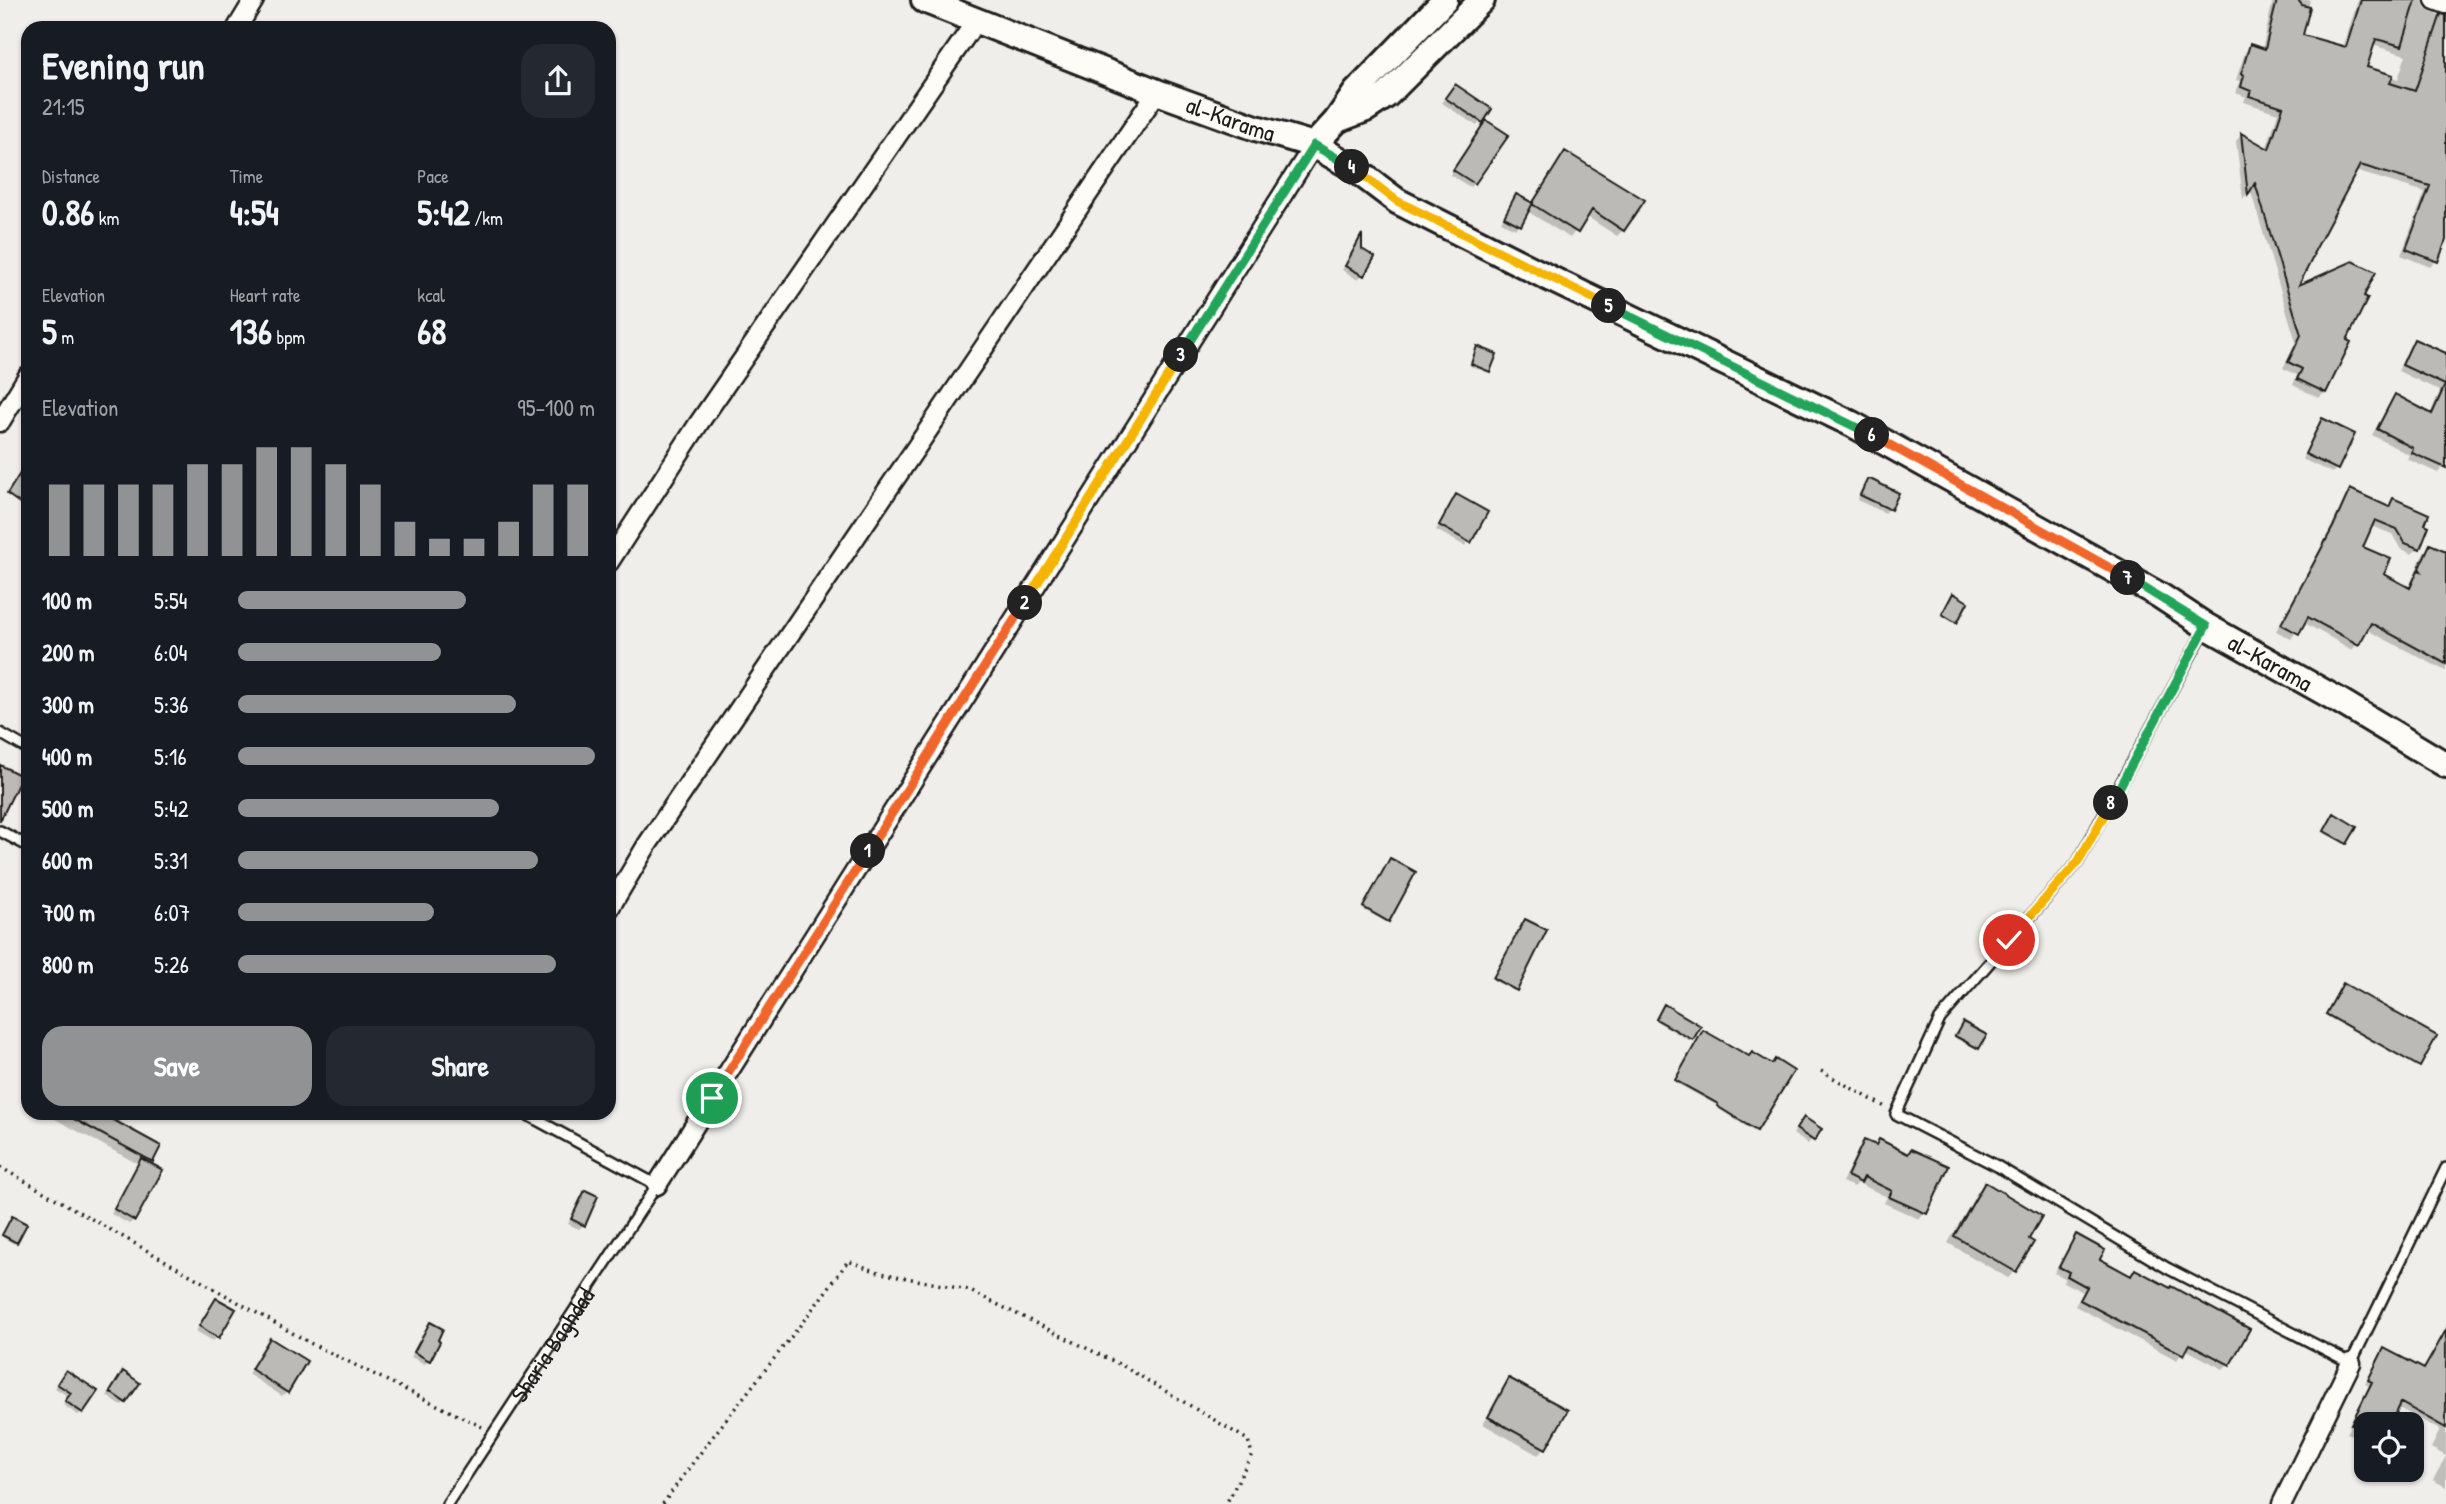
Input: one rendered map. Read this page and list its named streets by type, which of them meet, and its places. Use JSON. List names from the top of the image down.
{
  "streets": {
    "main road": ["al-Karama"],
    "lane": ["Sharia Baghdad"]
  },
  "page": {
    "heading": ["Evening run", "21:15"],
    "stats": [
      ["Distance", "0.86 km"],
      ["Time", "4:54"],
      ["Pace", "5:42 /km"],
      ["Elevation", "5 m"],
      ["Heart rate", "136 bpm"],
      ["kcal", "68"]
    ],
    "pins": [
      "4",
      "5",
      "3",
      "6",
      "7",
      "2",
      "8",
      "1"
    ],
    "chart": ["Elevation", "95–100 m"],
    "list": [
      {
        "name": "100 m",
        "note": "5:54"
      },
      {
        "name": "200 m",
        "note": "6:04"
      },
      {
        "name": "300 m",
        "note": "5:36"
      },
      {
        "name": "400 m",
        "note": "5:16"
      },
      {
        "name": "500 m",
        "note": "5:42"
      },
      {
        "name": "600 m",
        "note": "5:31"
      },
      {
        "name": "700 m",
        "note": "6:07"
      },
      {
        "name": "800 m",
        "note": "5:26"
      }
    ],
    "buttons": ["Save", "Share"]
  }
}
